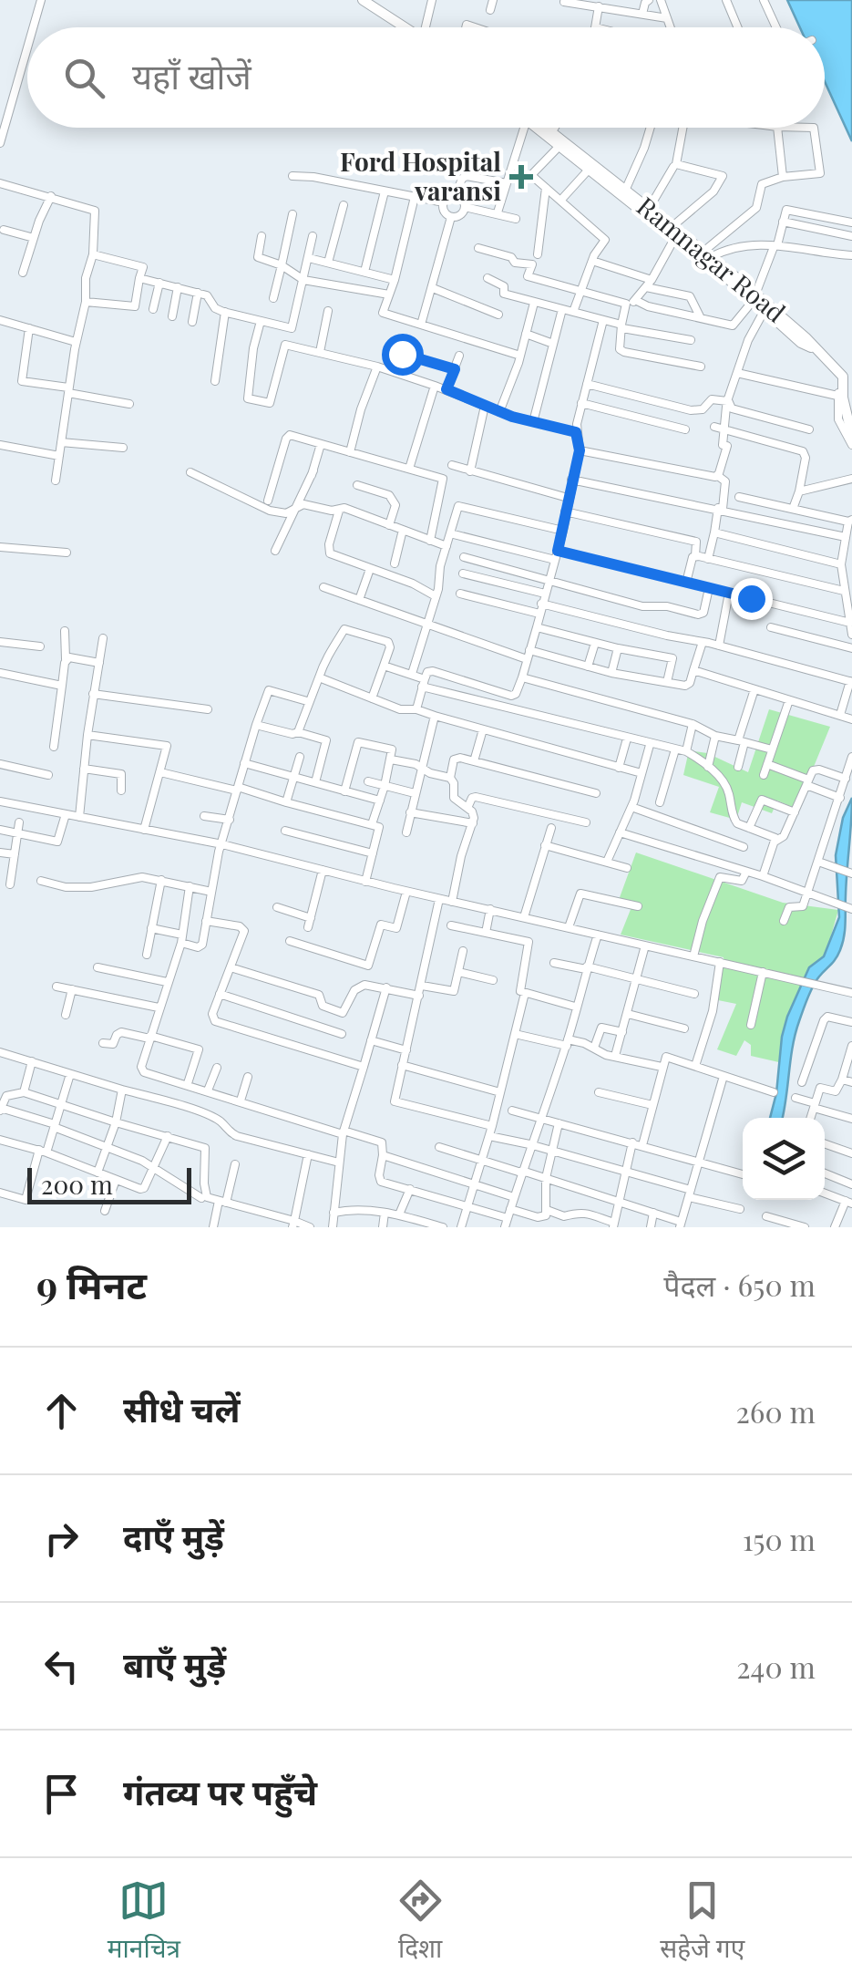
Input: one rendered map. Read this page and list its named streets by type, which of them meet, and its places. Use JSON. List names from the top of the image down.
{
  "streets": {
    "main road": ["Ramnagar Road"]
  },
  "places": {
    "health": ["Ford Hospital varansi"]
  },
  "scale_bar": "200 m",
  "page": {
    "search": "यहाँ खोजें",
    "scale": "200 m",
    "heading": ["9 मिनट", "पैदल · 650 m"],
    "list": [
      ["सीधे चलें", "260 m"],
      ["दाएँ मुड़ें", "150 m"],
      ["बाएँ मुड़ें", "240 m"],
      "गंतव्य पर पहुँचे"
    ],
    "nav": ["मानचित्र", "दिशा", "सहेजे गए"]
  }
}
